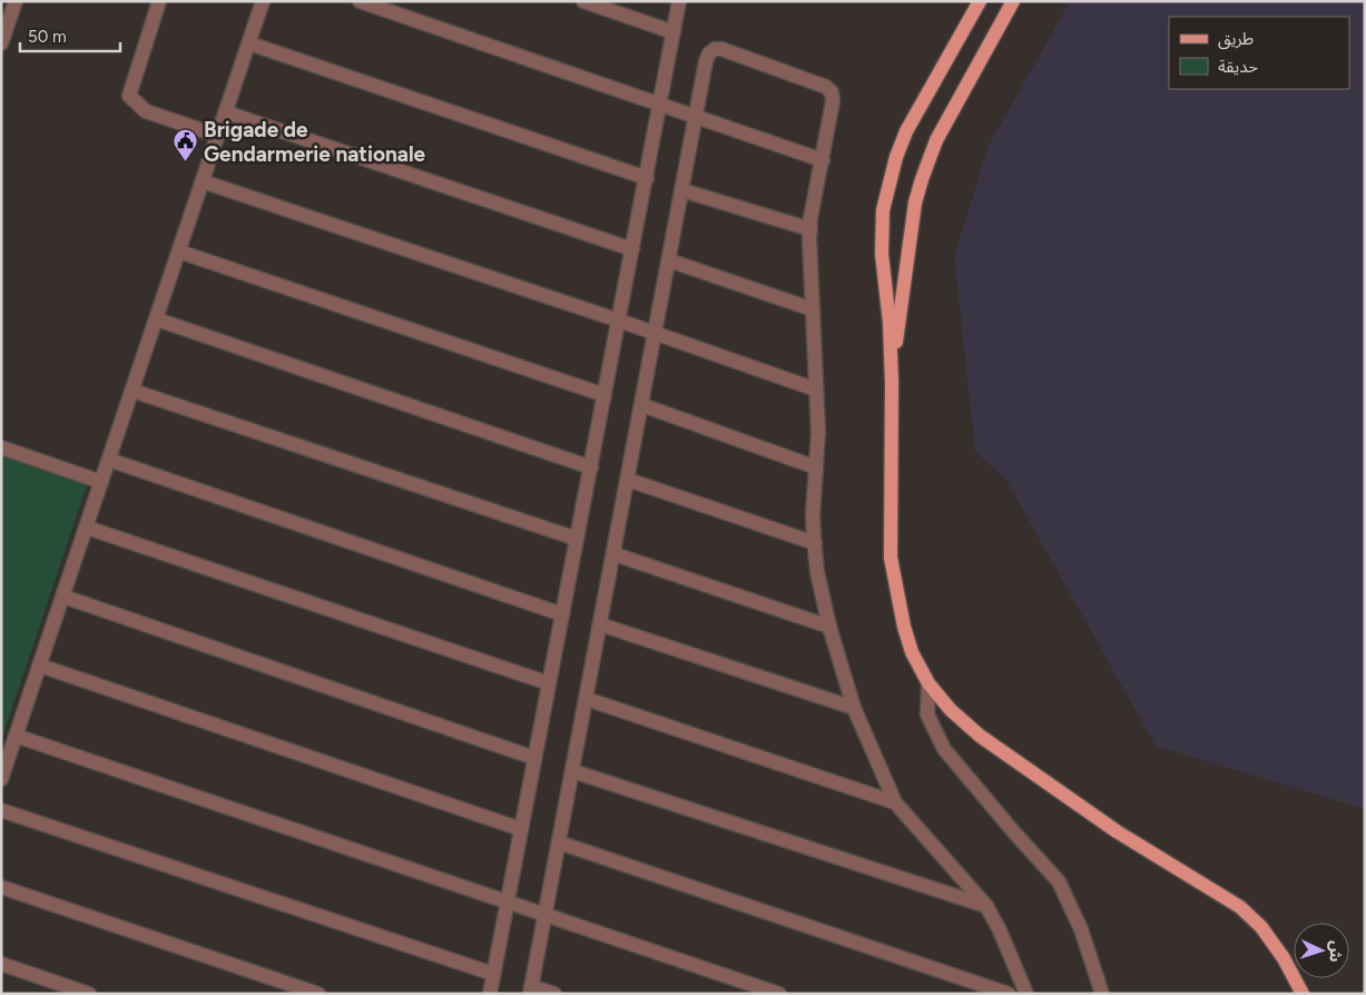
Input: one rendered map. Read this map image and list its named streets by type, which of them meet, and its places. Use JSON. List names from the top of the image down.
{
  "places": {
    "public building": ["Brigade de Gendarmerie nationale"]
  },
  "legend": ["طريق", "حديقة"],
  "scale_bar": "50 m",
  "north": "right"
}
